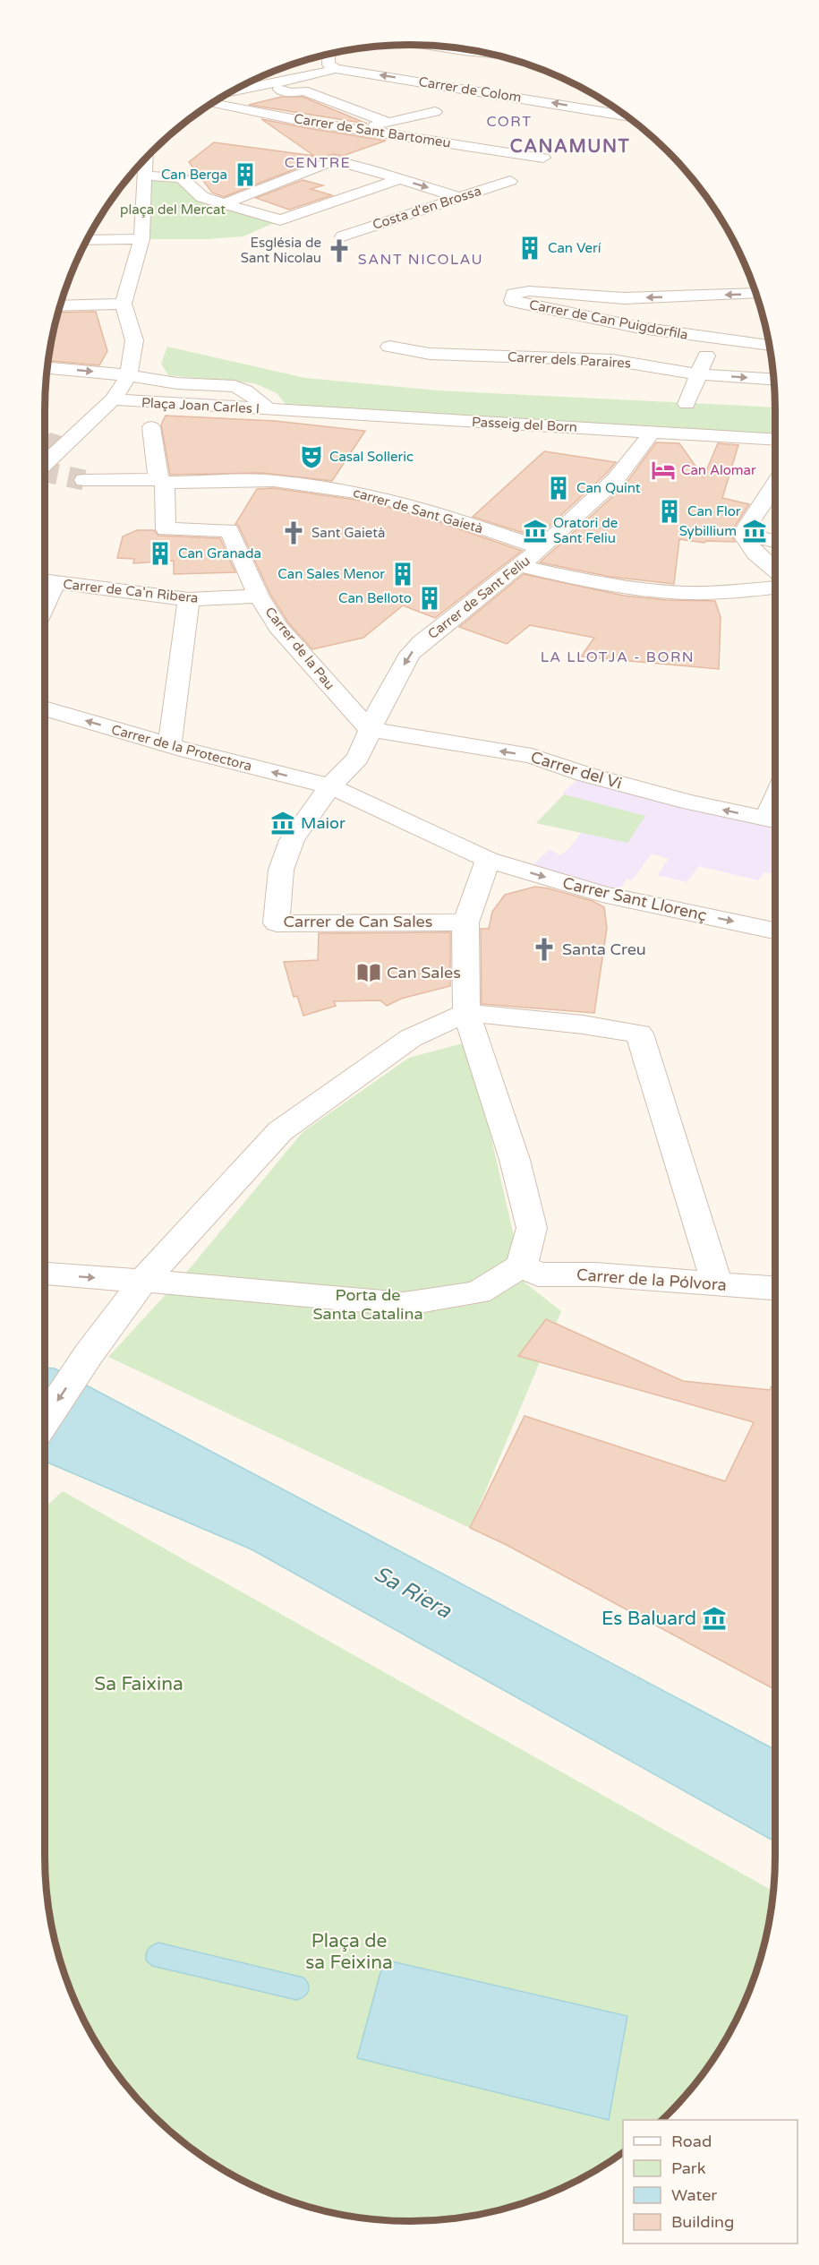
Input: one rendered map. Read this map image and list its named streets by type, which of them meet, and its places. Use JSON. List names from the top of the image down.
{
  "streets": {
    "street": [
      "Carrer de Colom",
      "Carrer de Sant Bartomeu",
      "Costa d'en Brossa",
      "Carrer de Can Puigdorfila",
      "Carrer dels Paraires",
      "Plaça Joan Carles I",
      "Passeig del Born",
      "carrer de Sant Gaietà",
      "Carrer de Ca'n Ribera",
      "Carrer de Sant Feliu",
      "Carrer de la Pau",
      "Carrer de la Protectora",
      "Carrer del Vi",
      "Carrer Sant Llorenç",
      "Carrer de Can Sales",
      "Carrer de la Pólvora"
    ]
  },
  "crossings": [
    ["Plaça Joan Carles I", "Passeig del Born"],
    ["Passeig del Born", "Carrer de Sant Feliu"],
    ["carrer de Sant Gaietà", "Carrer de Sant Feliu"],
    ["carrer de Sant Gaietà", "Carrer de la Pau"],
    ["Carrer de Ca'n Ribera", "Carrer de la Pau"],
    ["Carrer de Sant Feliu", "Carrer de la Pau"],
    ["Carrer de Sant Feliu", "Carrer del Vi"],
    ["Carrer de Sant Feliu", "Carrer de Can Sales"],
    ["Carrer de la Pau", "Carrer del Vi"],
    ["Carrer de la Pau", "Carrer de Can Sales"],
    ["Carrer de la Protectora", "Carrer Sant Llorenç"],
    ["Carrer de la Protectora", "Carrer de Can Sales"],
    ["Carrer del Vi", "Carrer de Can Sales"]
  ],
  "one_way": ["Carrer de Sant Feliu", "Carrer de la Protectora", "Carrer Sant Llorenç"],
  "districts": [
    "CORT",
    "CANAMUNT",
    "CENTRE",
    "SANT NICOLAU",
    "LA LLOTJA - BORN"
  ],
  "water": ["Sa Riera"],
  "parks": [
    "plaça del Mercat",
    "Porta de Santa Catalina",
    "Sa Faixina",
    "Plaça de sa Feixina"
  ],
  "places": {
    "building": [
      "Can Berga",
      "Can Verí",
      "Can Quint",
      "Can Flor",
      "Can Granada",
      "Can Sales Menor",
      "Can Belloto"
    ],
    "church": ["Església de Sant Nicolau", "Sant Gaietà", "Santa Creu"],
    "theatre": ["Casal Solleric"],
    "hotel": ["Can Alomar"],
    "museum": [
      "Oratori de Sant Feliu",
      "Sybillium",
      "Maior",
      "Es Baluard"
    ],
    "library": ["Can Sales"]
  },
  "legend": [
    "Road",
    "Park",
    "Water",
    "Building"
  ]
}
